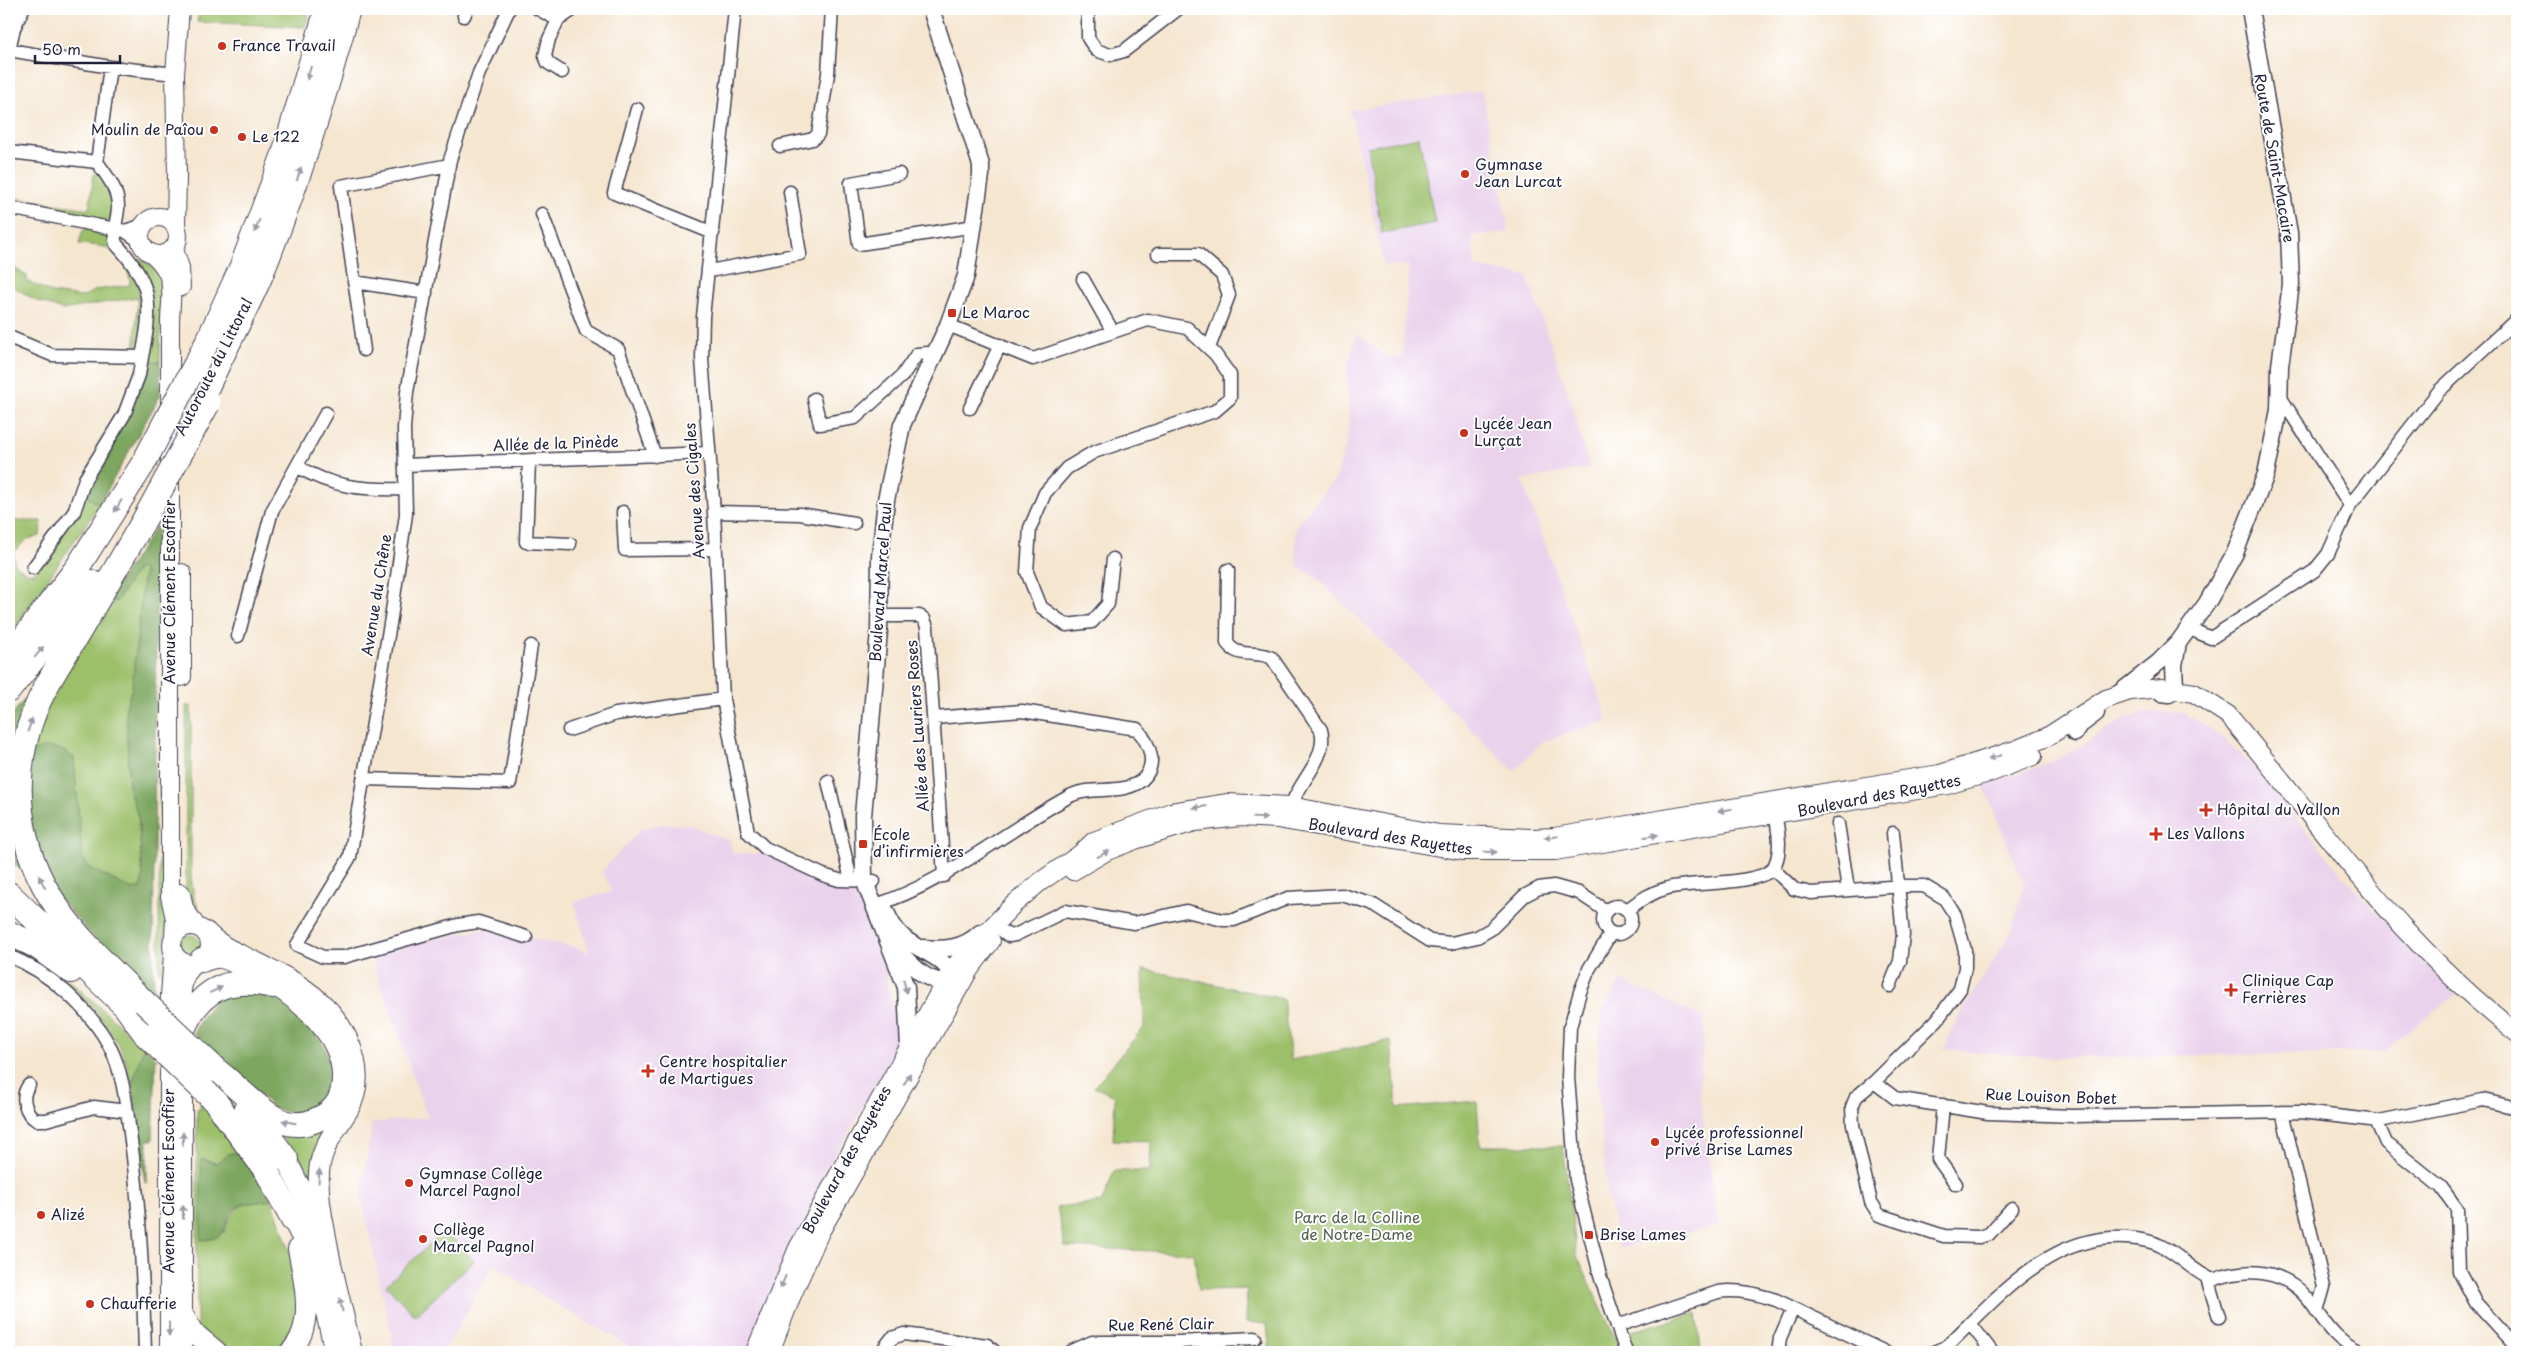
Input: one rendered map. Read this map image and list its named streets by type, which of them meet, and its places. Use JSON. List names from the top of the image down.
{
  "streets": {
    "highway": ["Autoroute du Littoral"],
    "main road": ["Avenue Clément Escoffier", "Boulevard des Rayettes"],
    "street": [
      "Route de Saint-Macaire",
      "Allée de la Pinède",
      "Avenue des Cigales",
      "Boulevard Marcel Paul",
      "Avenue du Chêne",
      "Allée des Lauriers Roses",
      "Rue Louison Bobet",
      "Rue René Clair"
    ]
  },
  "crossings": [
    ["Route de Saint-Macaire", "Boulevard des Rayettes"],
    ["Allée de la Pinède", "Avenue des Cigales"],
    ["Allée de la Pinède", "Avenue du Chêne"],
    ["Avenue des Cigales", "Boulevard Marcel Paul"],
    ["Boulevard Marcel Paul", "Allée des Lauriers Roses"],
    ["Boulevard Marcel Paul", "Boulevard des Rayettes"]
  ],
  "parks": ["Parc de la Colline de Notre-Dame"],
  "places": {
    "other": [
      "France Travail",
      "Moulin de Paîou",
      "Le 122",
      "Gymnase Jean Lurcat",
      "Lycée Jean Lurçat",
      "Lycée professionnel privé Brise Lames",
      "Gymnase Collège Marcel Pagnol",
      "Alizé",
      "Collège Marcel Pagnol",
      "Chaufferie"
    ],
    "transit": ["Le Maroc", "École d’infirmières", "Brise Lames"],
    "health": [
      "Hôpital du Vallon",
      "Les Vallons",
      "Clinique Cap Ferrières",
      "Centre hospitalier de Martigues"
    ]
  },
  "scale_bar": "50 m"
}
